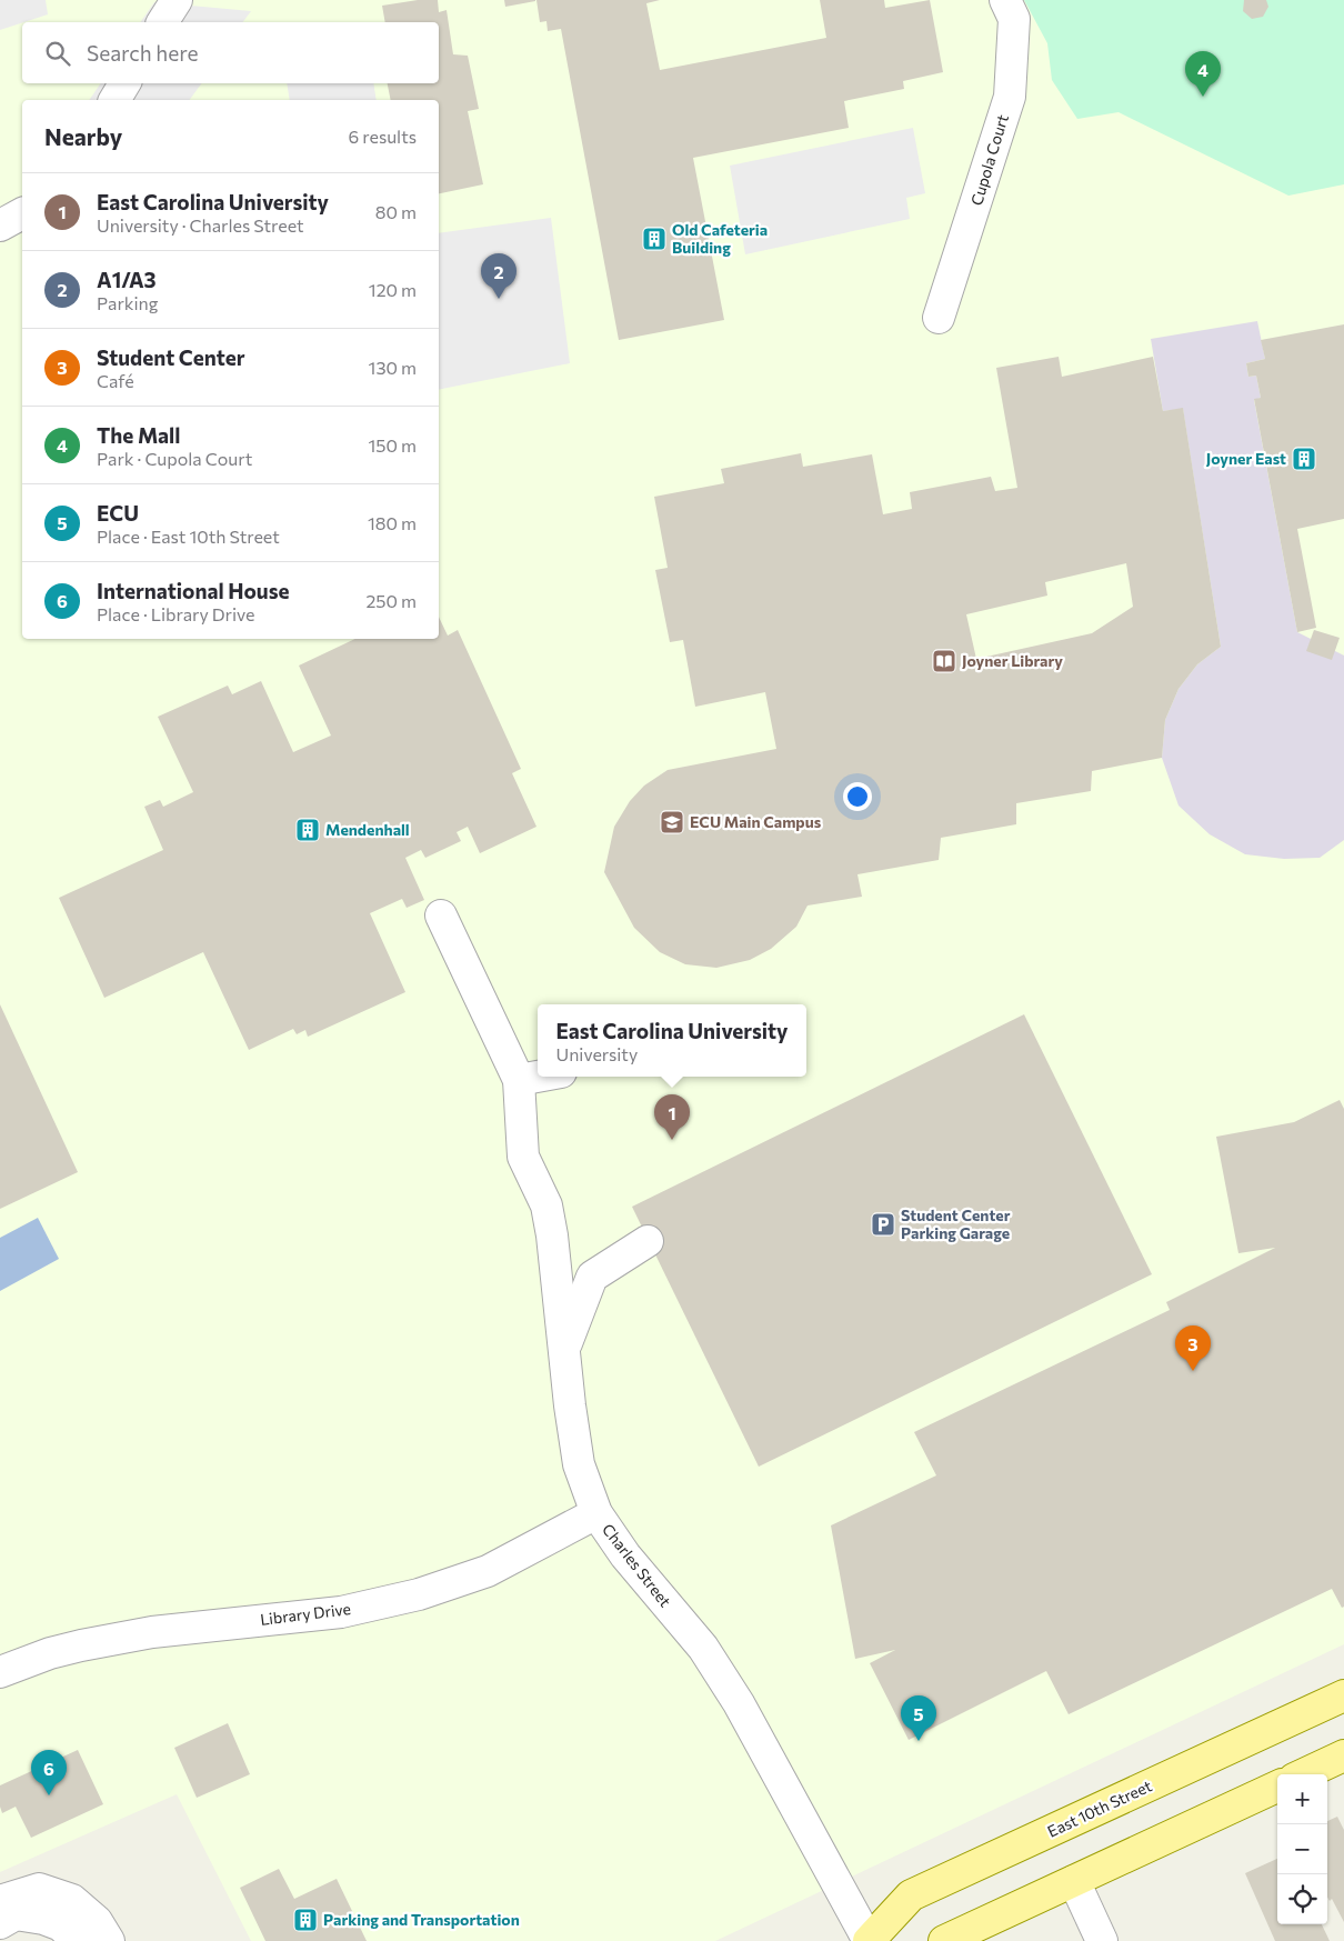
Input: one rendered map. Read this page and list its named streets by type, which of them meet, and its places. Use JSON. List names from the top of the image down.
{
  "streets": {
    "main road": ["East 10th Street"],
    "street": ["Cupola Court", "Charles Street", "Library Drive"]
  },
  "crossings": [
    ["Charles Street", "Library Drive"],
    ["Charles Street", "East 10th Street"]
  ],
  "places": {
    "building": [
      "Old Cafeteria Building",
      "Joyner East",
      "Mendenhall",
      "Parking and Transportation"
    ],
    "library": ["Joyner Library"],
    "school or university": ["ECU Main Campus"],
    "parking": ["Student Center Parking Garage"]
  },
  "page": {
    "search": "Search here",
    "pins": [
      "4",
      "2",
      "1",
      "3",
      "5",
      "6"
    ],
    "heading": ["Nearby", "6 results"],
    "list": [
      {
        "mark": "1",
        "name": "East Carolina University",
        "note": "University · Charles Street",
        "value": "80 m"
      },
      {
        "mark": "2",
        "name": "A1/A3",
        "note": "Parking",
        "value": "120 m"
      },
      {
        "mark": "3",
        "name": "Student Center",
        "note": "Café",
        "value": "130 m"
      },
      {
        "mark": "4",
        "name": "The Mall",
        "note": "Park · Cupola Court",
        "value": "150 m"
      },
      {
        "mark": "5",
        "name": "ECU",
        "note": "Place · East 10th Street",
        "value": "180 m"
      },
      {
        "mark": "6",
        "name": "International House",
        "note": "Place · Library Drive",
        "value": "250 m"
      }
    ],
    "popup": ["East Carolina University", "University"],
    "map_buttons": ["+", "−"]
  }
}
